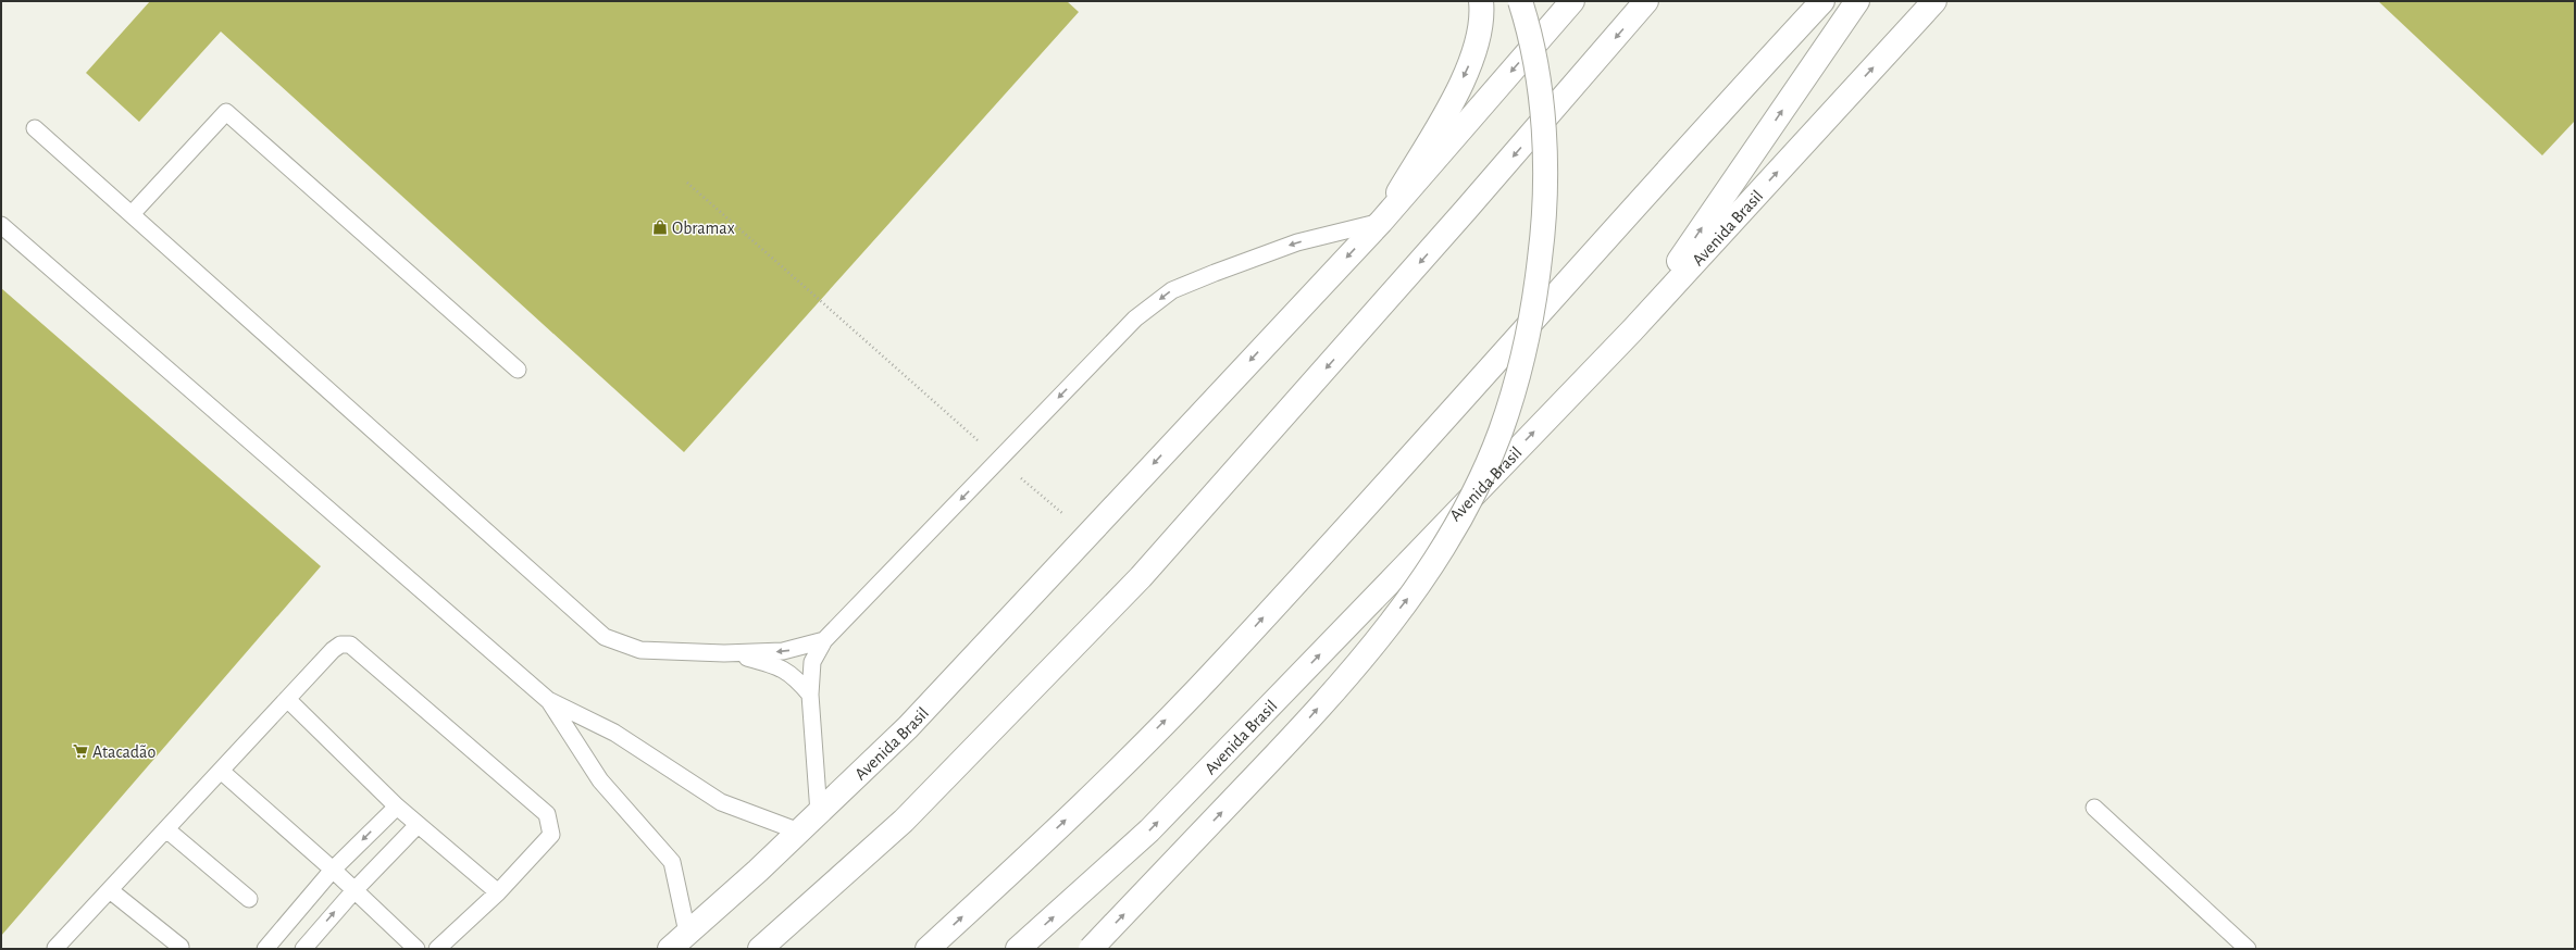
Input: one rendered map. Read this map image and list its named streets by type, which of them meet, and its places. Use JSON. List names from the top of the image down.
{
  "streets": {
    "main road": ["Avenida Brasil"]
  },
  "places": {
    "shop": ["Obramax"],
    "supermarket": ["Atacadão"]
  }
}
